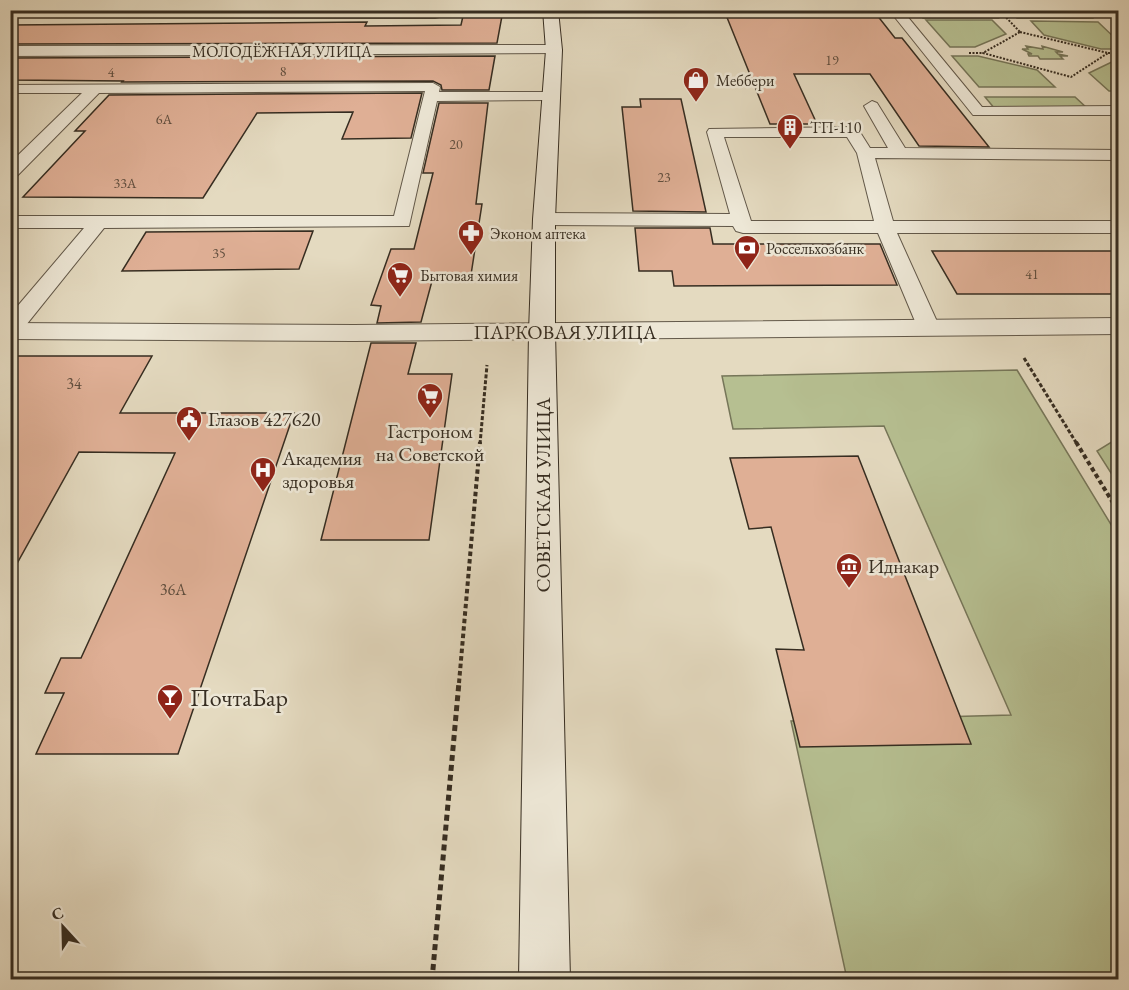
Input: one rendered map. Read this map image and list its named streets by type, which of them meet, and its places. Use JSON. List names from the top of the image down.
{
  "streets": {
    "street": ["МОЛОДЁЖНАЯ УЛИЦА", "ПАРКОВАЯ УЛИЦА", "СОВЕТСКАЯ УЛИЦА"]
  },
  "crossings": [
    ["МОЛОДЁЖНАЯ УЛИЦА", "СОВЕТСКАЯ УЛИЦА"],
    ["ПАРКОВАЯ УЛИЦА", "СОВЕТСКАЯ УЛИЦА"]
  ],
  "places": {
    "shop": ["Меббери"],
    "building": ["ТП-110"],
    "pharmacy": ["Эконом аптека"],
    "bank": ["Россельхозбанк"],
    "supermarket": ["Бытовая химия", "Гастроном на Советской"],
    "public building": ["Глазов 427620"],
    "hospital": ["Академия здоровья"],
    "museum": ["Иднакар"],
    "bar": ["ПочтаБар"]
  },
  "house_numbers": [
    "19",
    "8",
    "4",
    "6А",
    "20",
    "23",
    "33А",
    "35",
    "41",
    "34",
    "36А"
  ],
  "north": "top"
}
